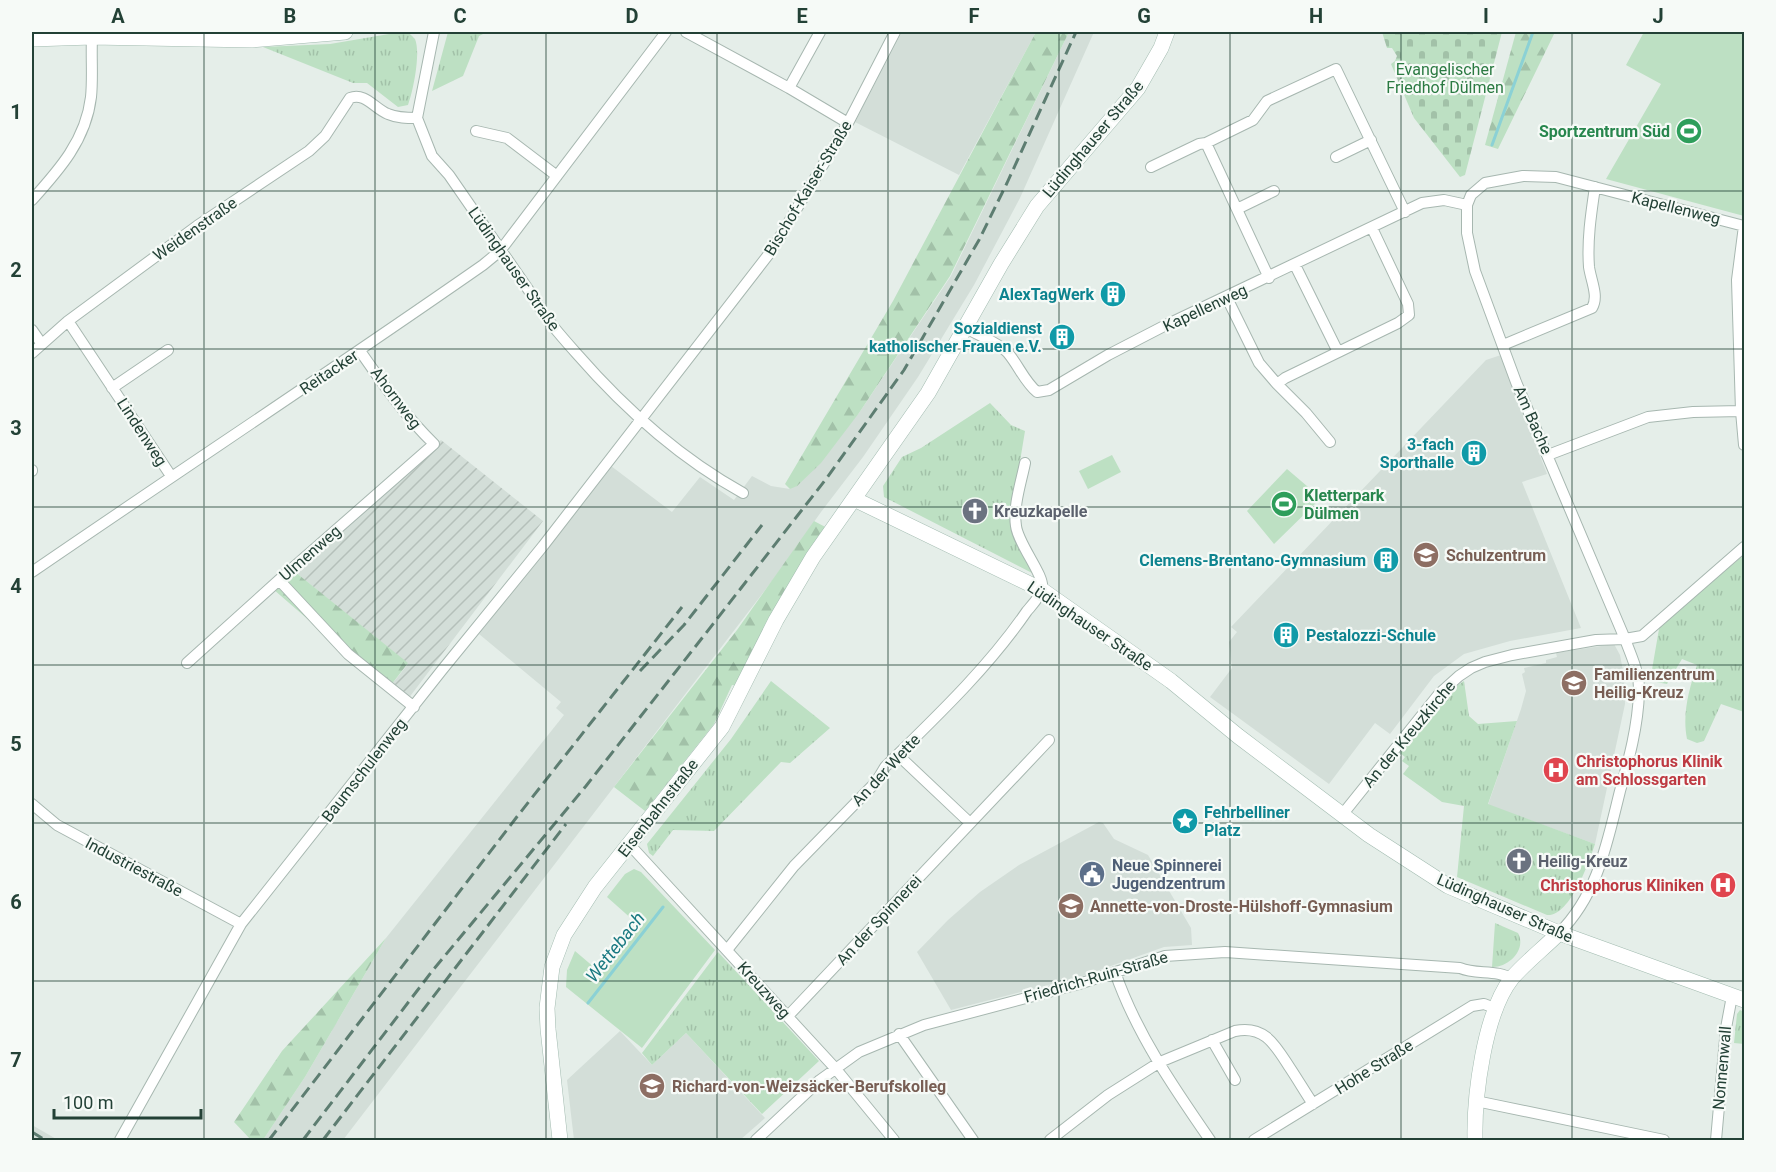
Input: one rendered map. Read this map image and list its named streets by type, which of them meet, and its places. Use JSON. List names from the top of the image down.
{
  "streets": {
    "street": [
      "Lüdinghauser Straße",
      "Bischof-Kaiser-Straße",
      "Kapellenweg",
      "Weidenstraße",
      "Reitacker",
      "Ahornweg",
      "Am Bache",
      "Lindenweg",
      "Ulmenweg",
      "An der Kreuzkirche",
      "Baumschulenweg",
      "An der Wette",
      "Eisenbahnstraße",
      "Industriestraße",
      "An der Spinnerei",
      "Friedrich-Ruin-Straße",
      "Kreuzweg",
      "Hohe Straße",
      "Nonnenwall"
    ]
  },
  "crossings": [
    ["Lüdinghauser Straße", "Bischof-Kaiser-Straße"],
    ["Lüdinghauser Straße", "Kapellenweg"],
    ["Lüdinghauser Straße", "Weidenstraße"],
    ["Lüdinghauser Straße", "Reitacker"],
    ["Lüdinghauser Straße", "Am Bache"],
    ["Lüdinghauser Straße", "An der Kreuzkirche"],
    ["Lüdinghauser Straße", "Baumschulenweg"],
    ["Lüdinghauser Straße", "An der Wette"],
    ["Lüdinghauser Straße", "Eisenbahnstraße"],
    ["Lüdinghauser Straße", "Nonnenwall"],
    ["Bischof-Kaiser-Straße", "Baumschulenweg"],
    ["Kapellenweg", "Am Bache"],
    ["Weidenstraße", "Lindenweg"],
    ["Reitacker", "Ahornweg"],
    ["Reitacker", "Lindenweg"],
    ["Ahornweg", "Ulmenweg"],
    ["Am Bache", "An der Kreuzkirche"],
    ["Baumschulenweg", "Industriestraße"],
    ["An der Wette", "Kreuzweg"],
    ["Eisenbahnstraße", "Kreuzweg"],
    ["An der Spinnerei", "Kreuzweg"],
    ["Friedrich-Ruin-Straße", "Kreuzweg"]
  ],
  "water": ["Wettebach"],
  "parks": ["Evangelischer Friedhof Dülmen"],
  "places": {
    "sports": ["Sportzentrum Süd", "Kletterpark Dülmen"],
    "building": [
      "AlexTagWerk",
      "Sozialdienst katholischer Frauen e.V.",
      "3-fach Sporthalle",
      "Clemens-Brentano-Gymnasium",
      "Pestalozzi-Schule"
    ],
    "church": ["Kreuzkapelle", "Heilig-Kreuz"],
    "school or university": [
      "Schulzentrum",
      "Familienzentrum Heilig-Kreuz",
      "Annette-von-Droste-Hülshoff-Gymnasium",
      "Richard-von-Weizsäcker-Berufskolleg"
    ],
    "hospital": ["Christophorus Klinik am Schlossgarten", "Christophorus Kliniken"],
    "place": ["Fehrbelliner Platz"],
    "public building": ["Neue Spinnerei Jugendzentrum"]
  },
  "scale_bar": "100 m",
  "grid": {
    "columns": [
      "A",
      "B",
      "C",
      "D",
      "E",
      "F",
      "G",
      "H",
      "I",
      "J"
    ],
    "rows": [
      "1",
      "2",
      "3",
      "4",
      "5",
      "6",
      "7"
    ]
  }
}
